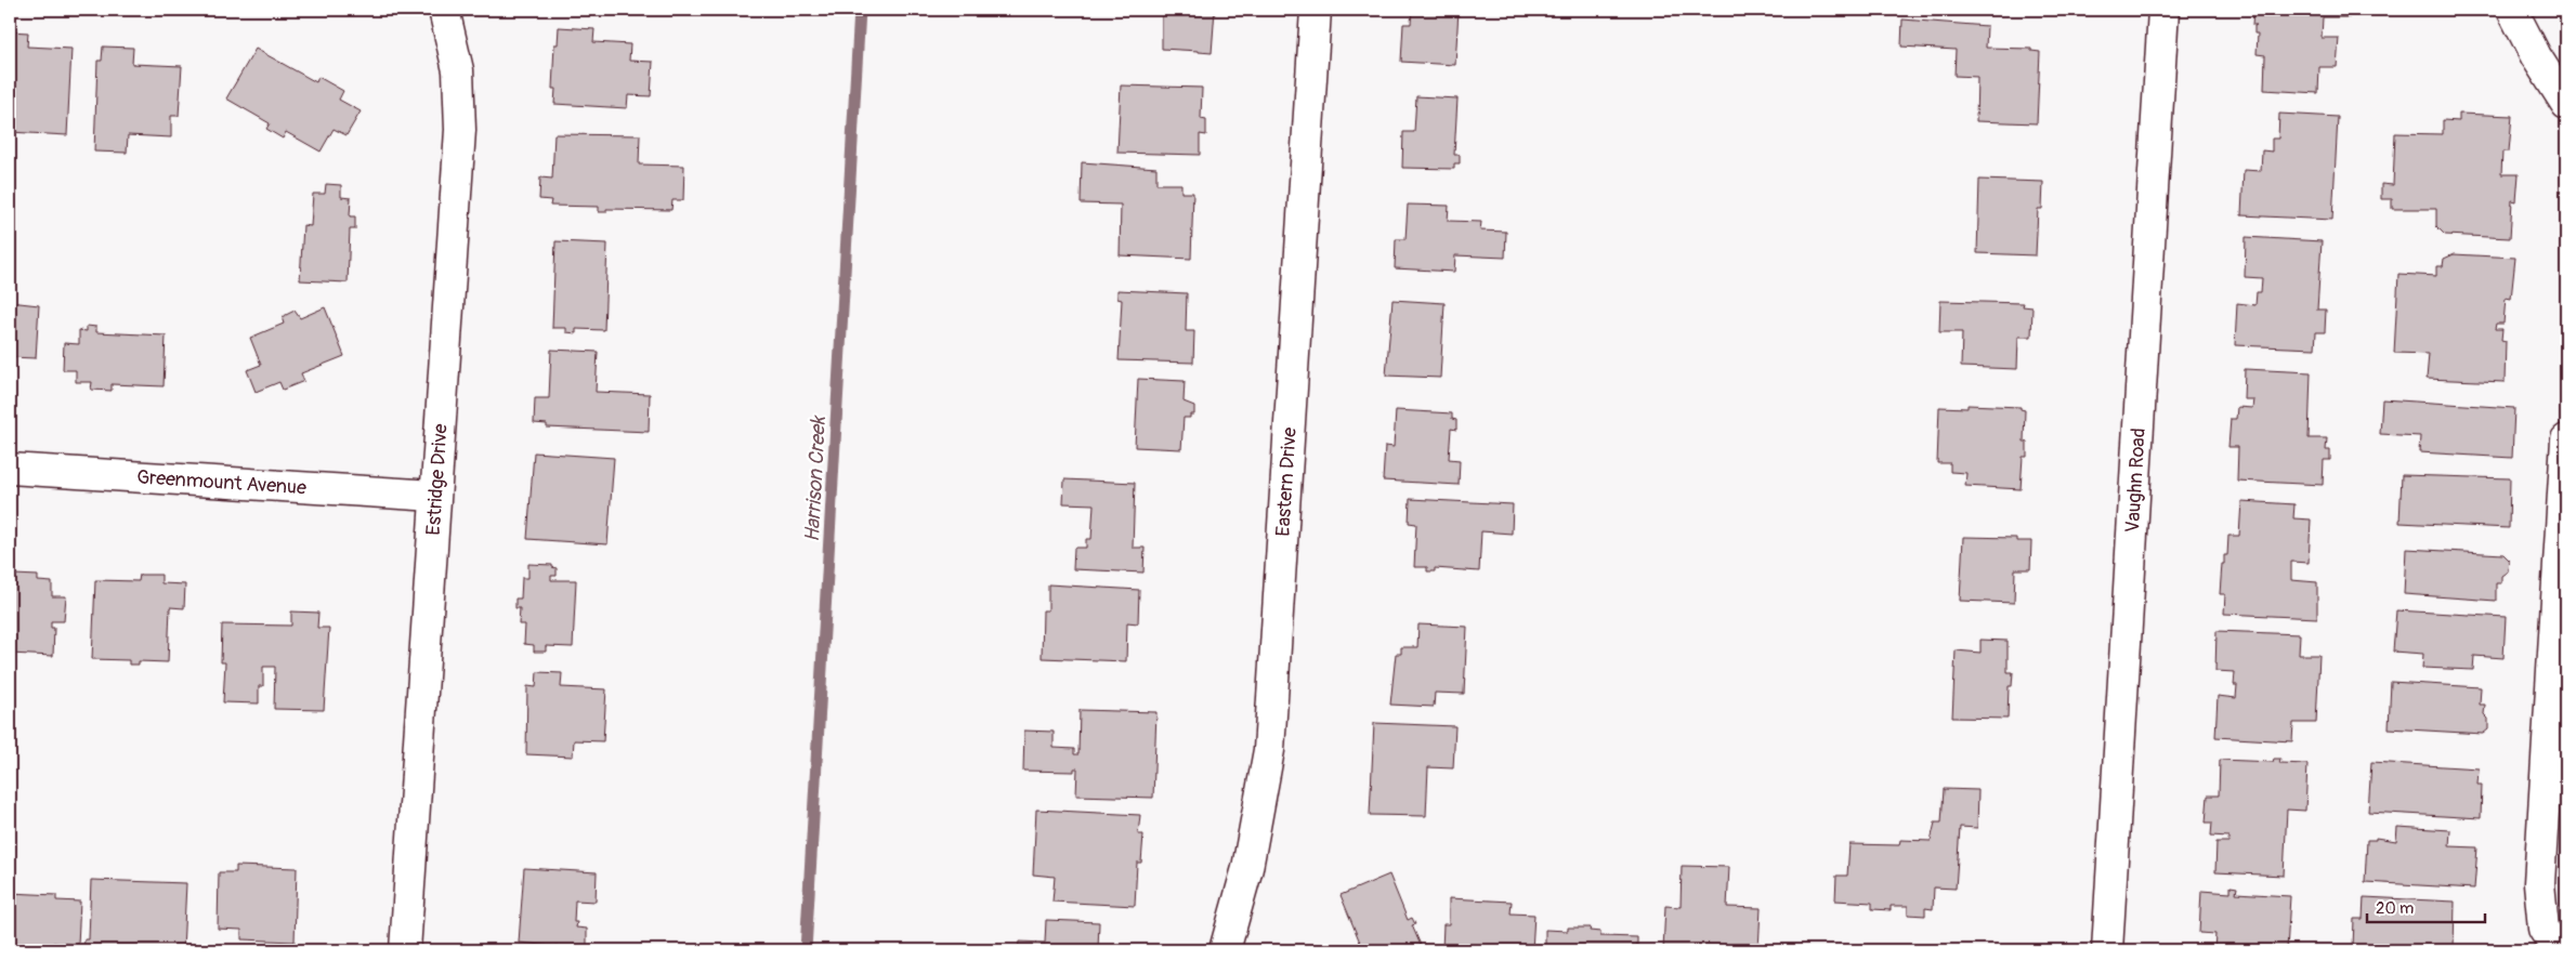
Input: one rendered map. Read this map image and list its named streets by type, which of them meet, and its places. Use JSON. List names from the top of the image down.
{
  "streets": {
    "street": [
      "Estridge Drive",
      "Vaughn Road",
      "Greenmount Avenue",
      "Eastern Drive"
    ]
  },
  "crossings": [
    ["Estridge Drive", "Greenmount Avenue"]
  ],
  "water": ["Harrison Creek"],
  "scale_bar": "20 m"
}
